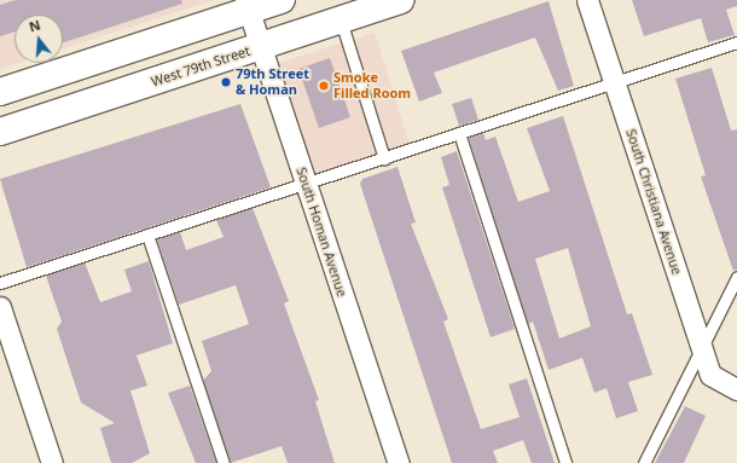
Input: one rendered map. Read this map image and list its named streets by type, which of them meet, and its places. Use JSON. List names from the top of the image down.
{
  "streets": {
    "main road": ["West 79th Street"],
    "street": ["South Christiana Avenue", "South Homan Avenue"]
  },
  "crossings": [
    ["West 79th Street", "South Homan Avenue"]
  ],
  "places": ["79th Street & Homan", "Smoke Filled Room"],
  "north": "top"
}
